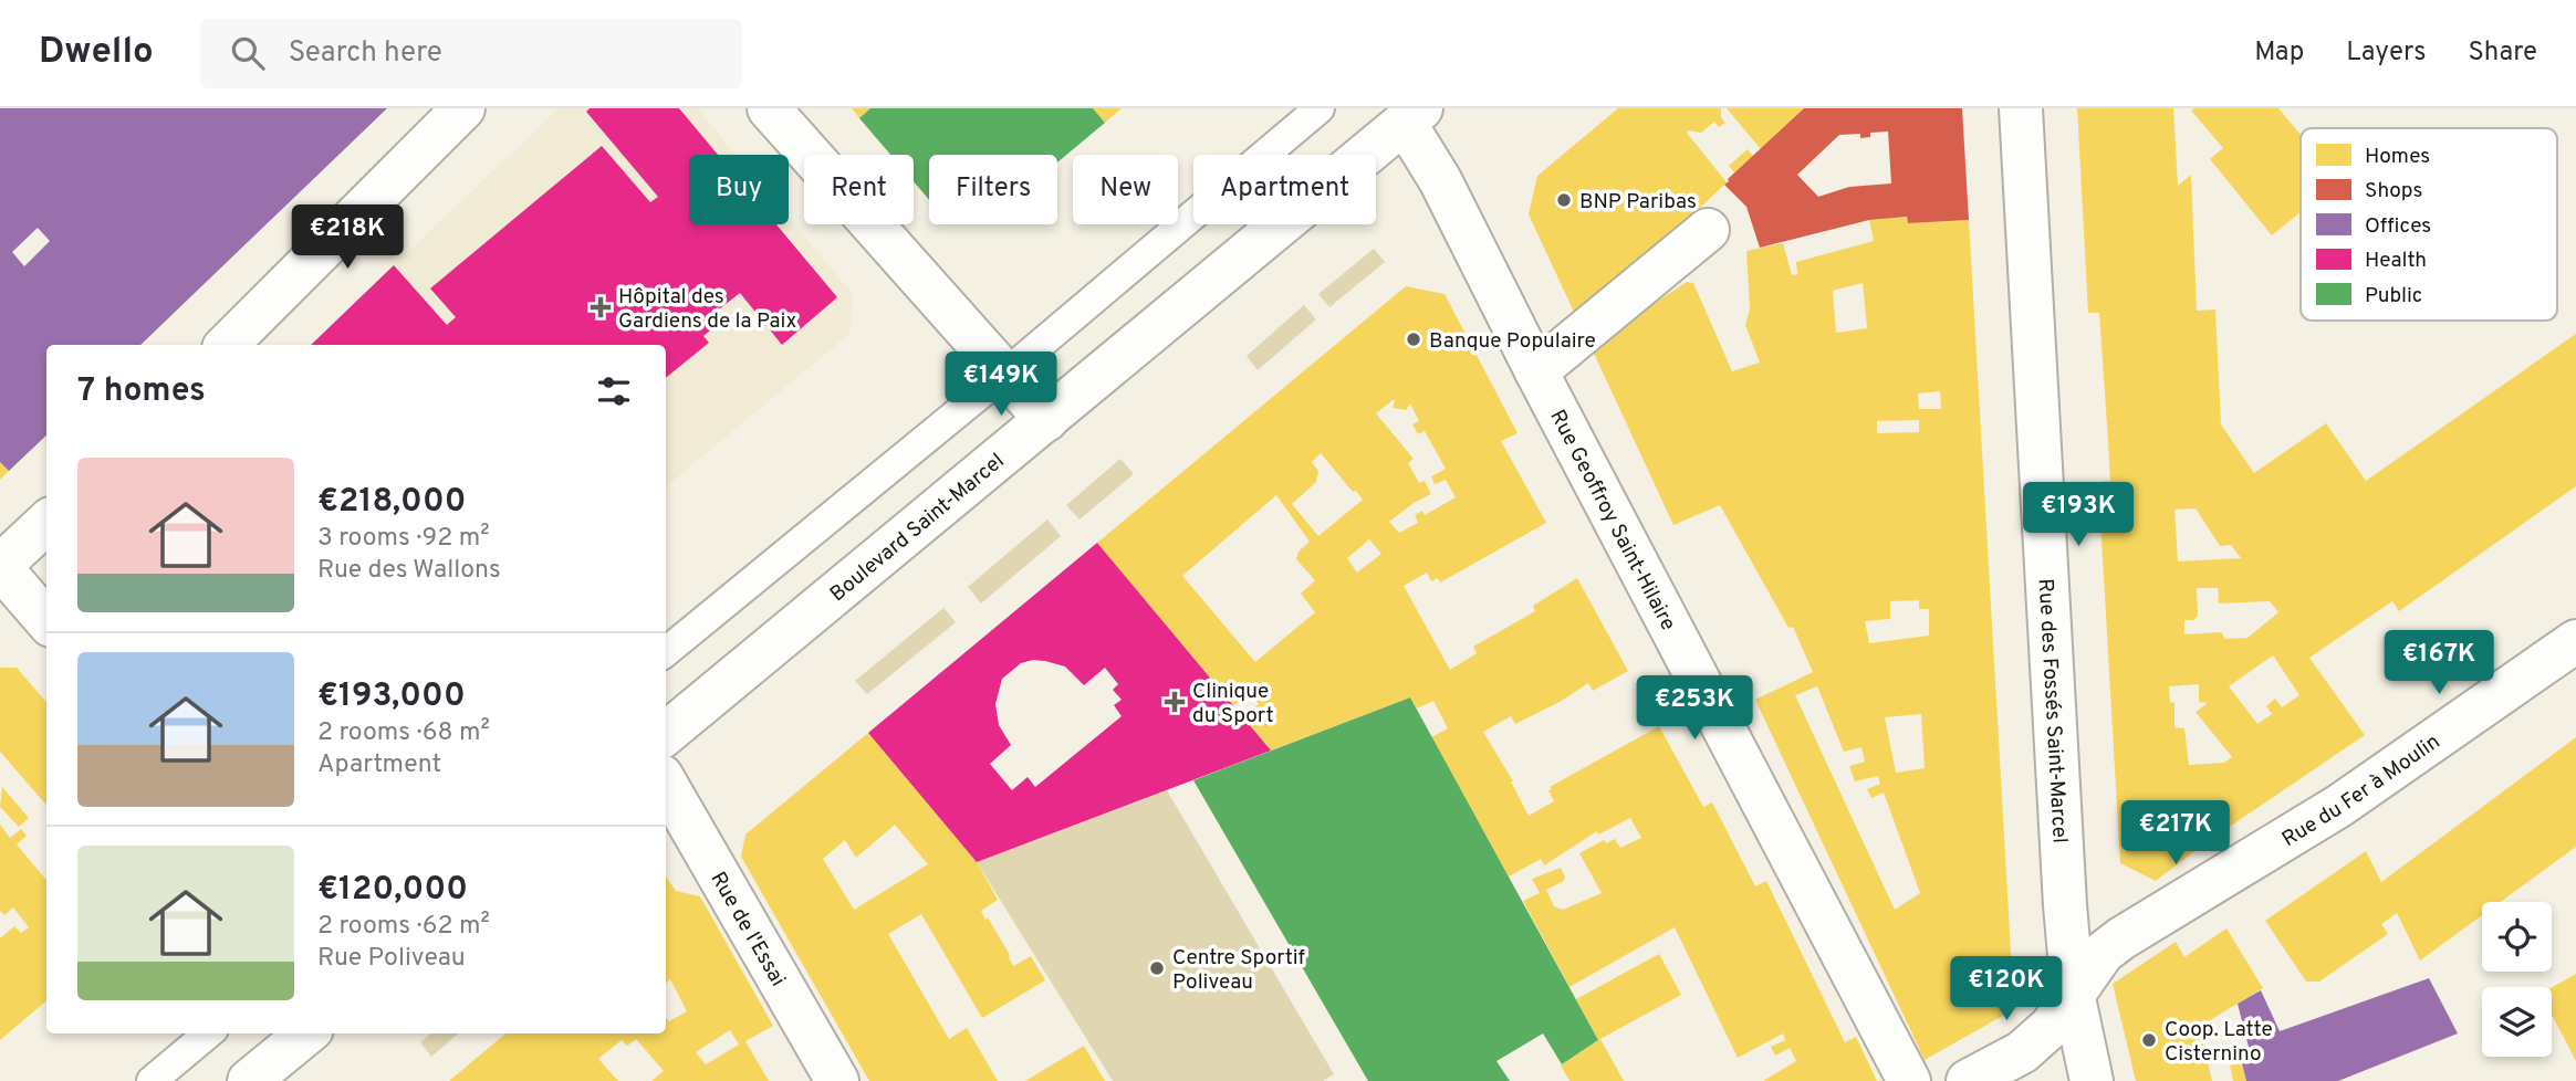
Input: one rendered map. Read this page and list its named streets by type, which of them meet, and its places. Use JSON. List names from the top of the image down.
{
  "streets": {
    "street": [
      "Rue Geoffroy Saint-Hilaire",
      "Boulevard Saint-Marcel",
      "Rue des Fossés Saint-Marcel",
      "Rue du Fer à Moulin",
      "Rue de l'Essai"
    ]
  },
  "crossings": [
    ["Rue Geoffroy Saint-Hilaire", "Boulevard Saint-Marcel"],
    ["Rue des Fossés Saint-Marcel", "Rue du Fer à Moulin"]
  ],
  "places": {
    "other": [
      "BNP Paribas",
      "Banque Populaire",
      "Centre Sportif Poliveau",
      "Coop. Latte Cisternino"
    ],
    "health": ["Hôpital des Gardiens de la Paix", "Clinique du Sport"]
  },
  "legend": [
    "Homes",
    "Shops",
    "Offices",
    "Health",
    "Public"
  ],
  "page": {
    "header": "Dwello",
    "search": "Search here",
    "nav": ["Map", "Layers", "Share"],
    "chip": [
      "Buy",
      "Rent",
      "Filters",
      "New",
      "Apartment"
    ],
    "price": [
      "€218K",
      "€149K",
      "€193K",
      "€167K",
      "€253K",
      "€217K",
      "€120K"
    ],
    "heading": "7 homes",
    "list": [
      {
        "name": "€218,000",
        "note": "3 rooms · 92 m² · Rue des Wallons"
      },
      {
        "name": "€193,000",
        "note": "2 rooms · 68 m² · Apartment"
      },
      {
        "name": "€120,000",
        "note": "2 rooms · 62 m² · Rue Poliveau"
      }
    ]
  }
}
